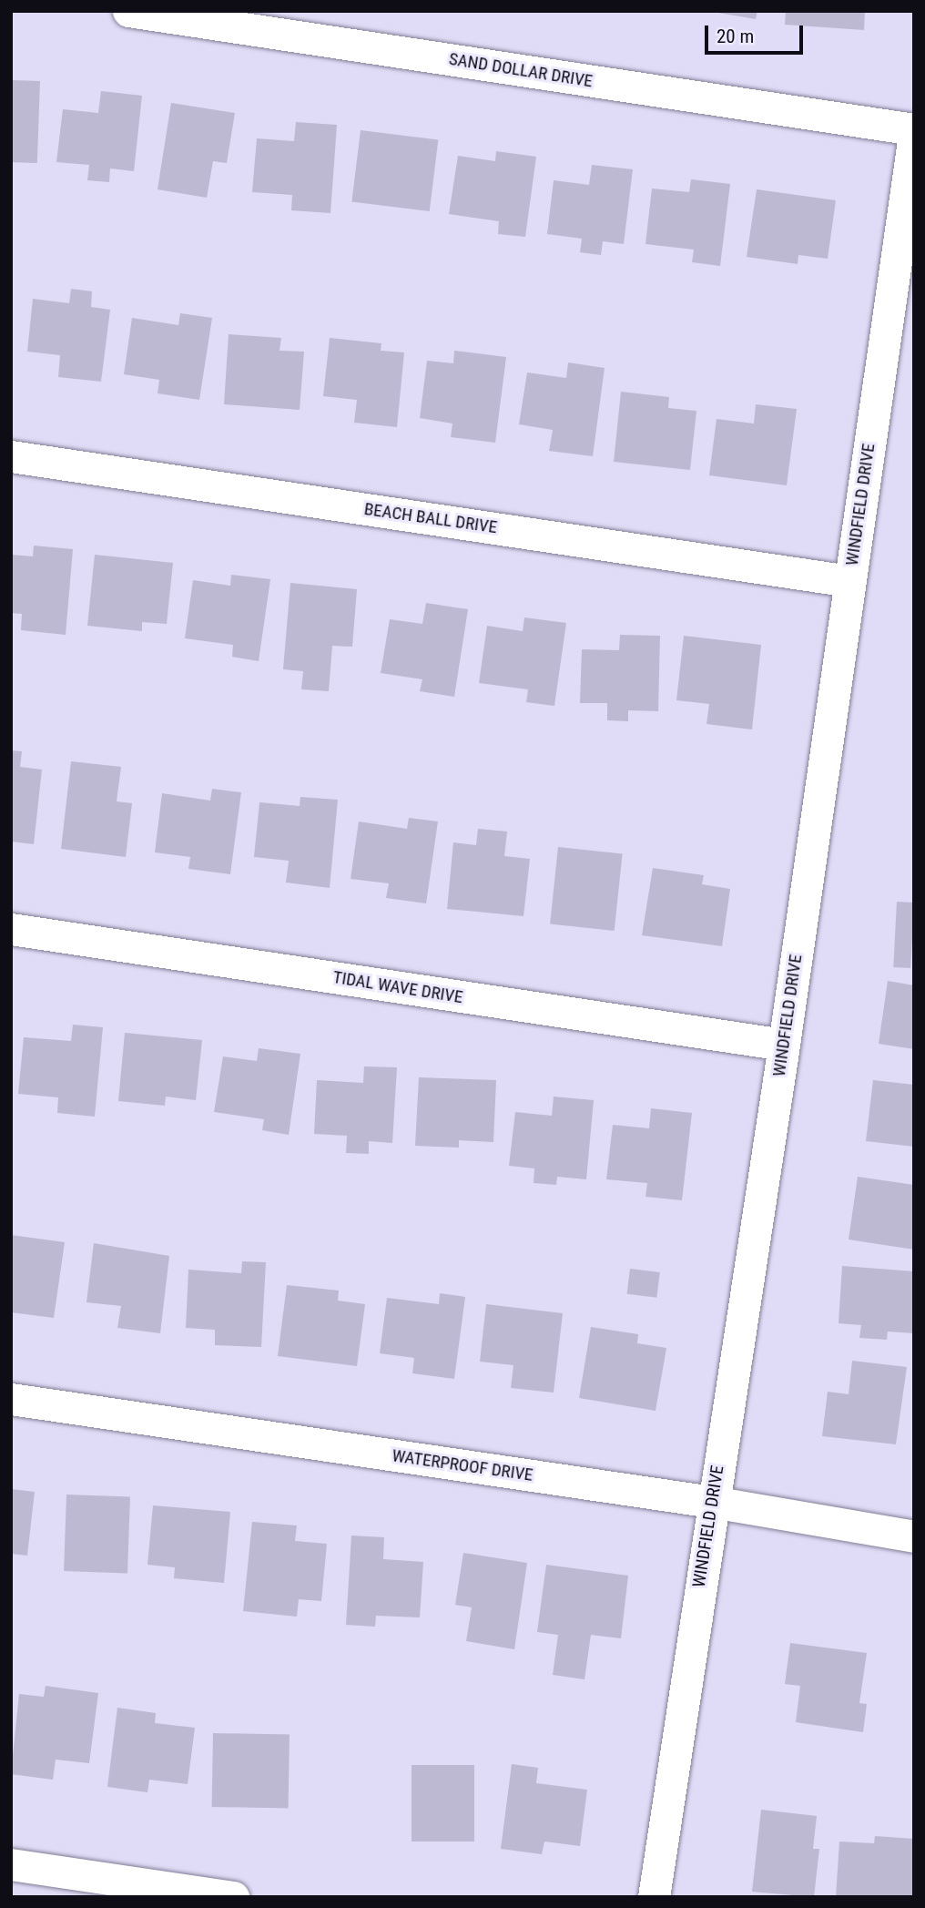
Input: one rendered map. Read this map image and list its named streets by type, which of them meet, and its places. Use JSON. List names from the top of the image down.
{
  "streets": {
    "street": [
      "SAND DOLLAR DRIVE",
      "WINDFIELD DRIVE",
      "BEACH BALL DRIVE",
      "TIDAL WAVE DRIVE",
      "WATERPROOF DRIVE"
    ]
  },
  "crossings": [
    ["SAND DOLLAR DRIVE", "WINDFIELD DRIVE"],
    ["WINDFIELD DRIVE", "BEACH BALL DRIVE"],
    ["WINDFIELD DRIVE", "TIDAL WAVE DRIVE"],
    ["WINDFIELD DRIVE", "WATERPROOF DRIVE"]
  ],
  "scale_bar": "20 m"
}
